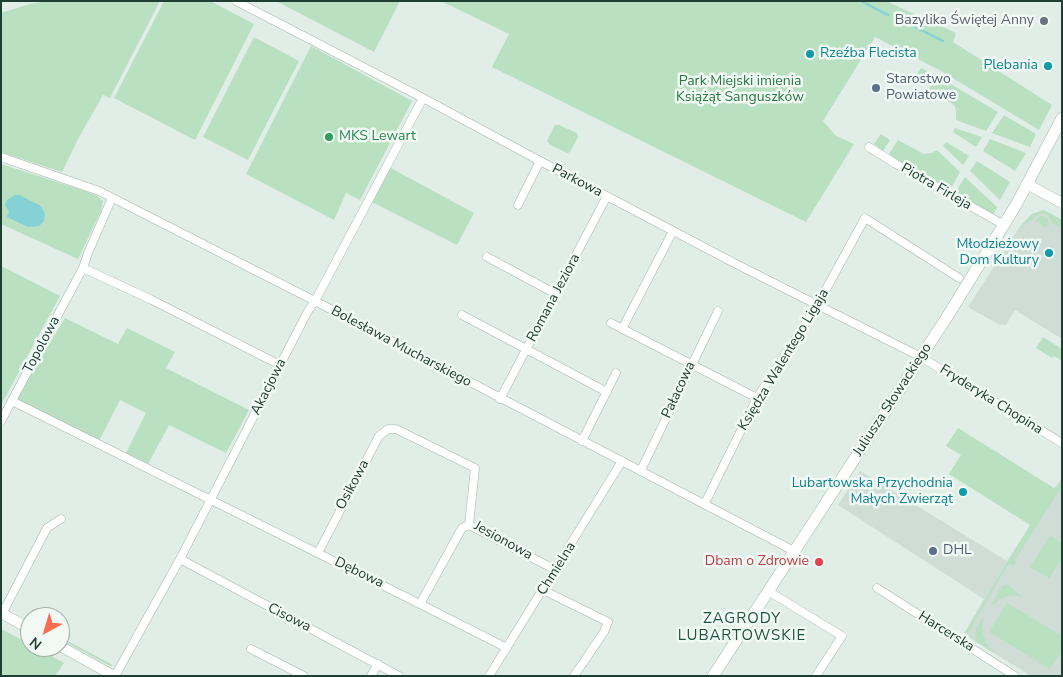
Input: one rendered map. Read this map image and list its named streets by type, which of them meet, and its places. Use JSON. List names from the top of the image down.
{
  "streets": {
    "main road": ["Juliusza Słowackiego"],
    "street": [
      "Parkowa",
      "Piotra Firleja",
      "Romana Jeziora",
      "Topolowa",
      "Bolesława Mucharskiego",
      "Księdza Walentego Ligaja",
      "Akacjowa",
      "Pałacowa",
      "Fryderyka Chopina",
      "Osikowa",
      "Jesionowa",
      "Chmielna",
      "Dębowa",
      "Cisowa",
      "Harcerska"
    ]
  },
  "crossings": [
    ["Parkowa", "Romana Jeziora"],
    ["Parkowa", "Księdza Walentego Ligaja"],
    ["Parkowa", "Akacjowa"],
    ["Parkowa", "Juliusza Słowackiego"],
    ["Parkowa", "Fryderyka Chopina"],
    ["Piotra Firleja", "Juliusza Słowackiego"],
    ["Romana Jeziora", "Bolesława Mucharskiego"],
    ["Topolowa", "Bolesława Mucharskiego"],
    ["Topolowa", "Dębowa"],
    ["Bolesława Mucharskiego", "Księdza Walentego Ligaja"],
    ["Bolesława Mucharskiego", "Akacjowa"],
    ["Bolesława Mucharskiego", "Pałacowa"],
    ["Bolesława Mucharskiego", "Juliusza Słowackiego"],
    ["Bolesława Mucharskiego", "Chmielna"],
    ["Akacjowa", "Dębowa"],
    ["Akacjowa", "Cisowa"],
    ["Juliusza Słowackiego", "Fryderyka Chopina"],
    ["Osikowa", "Jesionowa"],
    ["Osikowa", "Dębowa"],
    ["Jesionowa", "Chmielna"],
    ["Chmielna", "Dębowa"]
  ],
  "districts": ["ZAGRODY LUBARTOWSKIE"],
  "parks": ["Park Miejski imienia Książąt Sanguszków"],
  "places": [
    "Bazylika Świętej Anny",
    "Rzeźba Flecista",
    "Plebania",
    "Starostwo Powiatowe",
    "MKS Lewart",
    "Młodzieżowy Dom Kultury",
    "Lubartowska Przychodnia Małych Zwierząt",
    "DHL",
    "Dbam o Zdrowie"
  ],
  "north": "bottom left"
}
